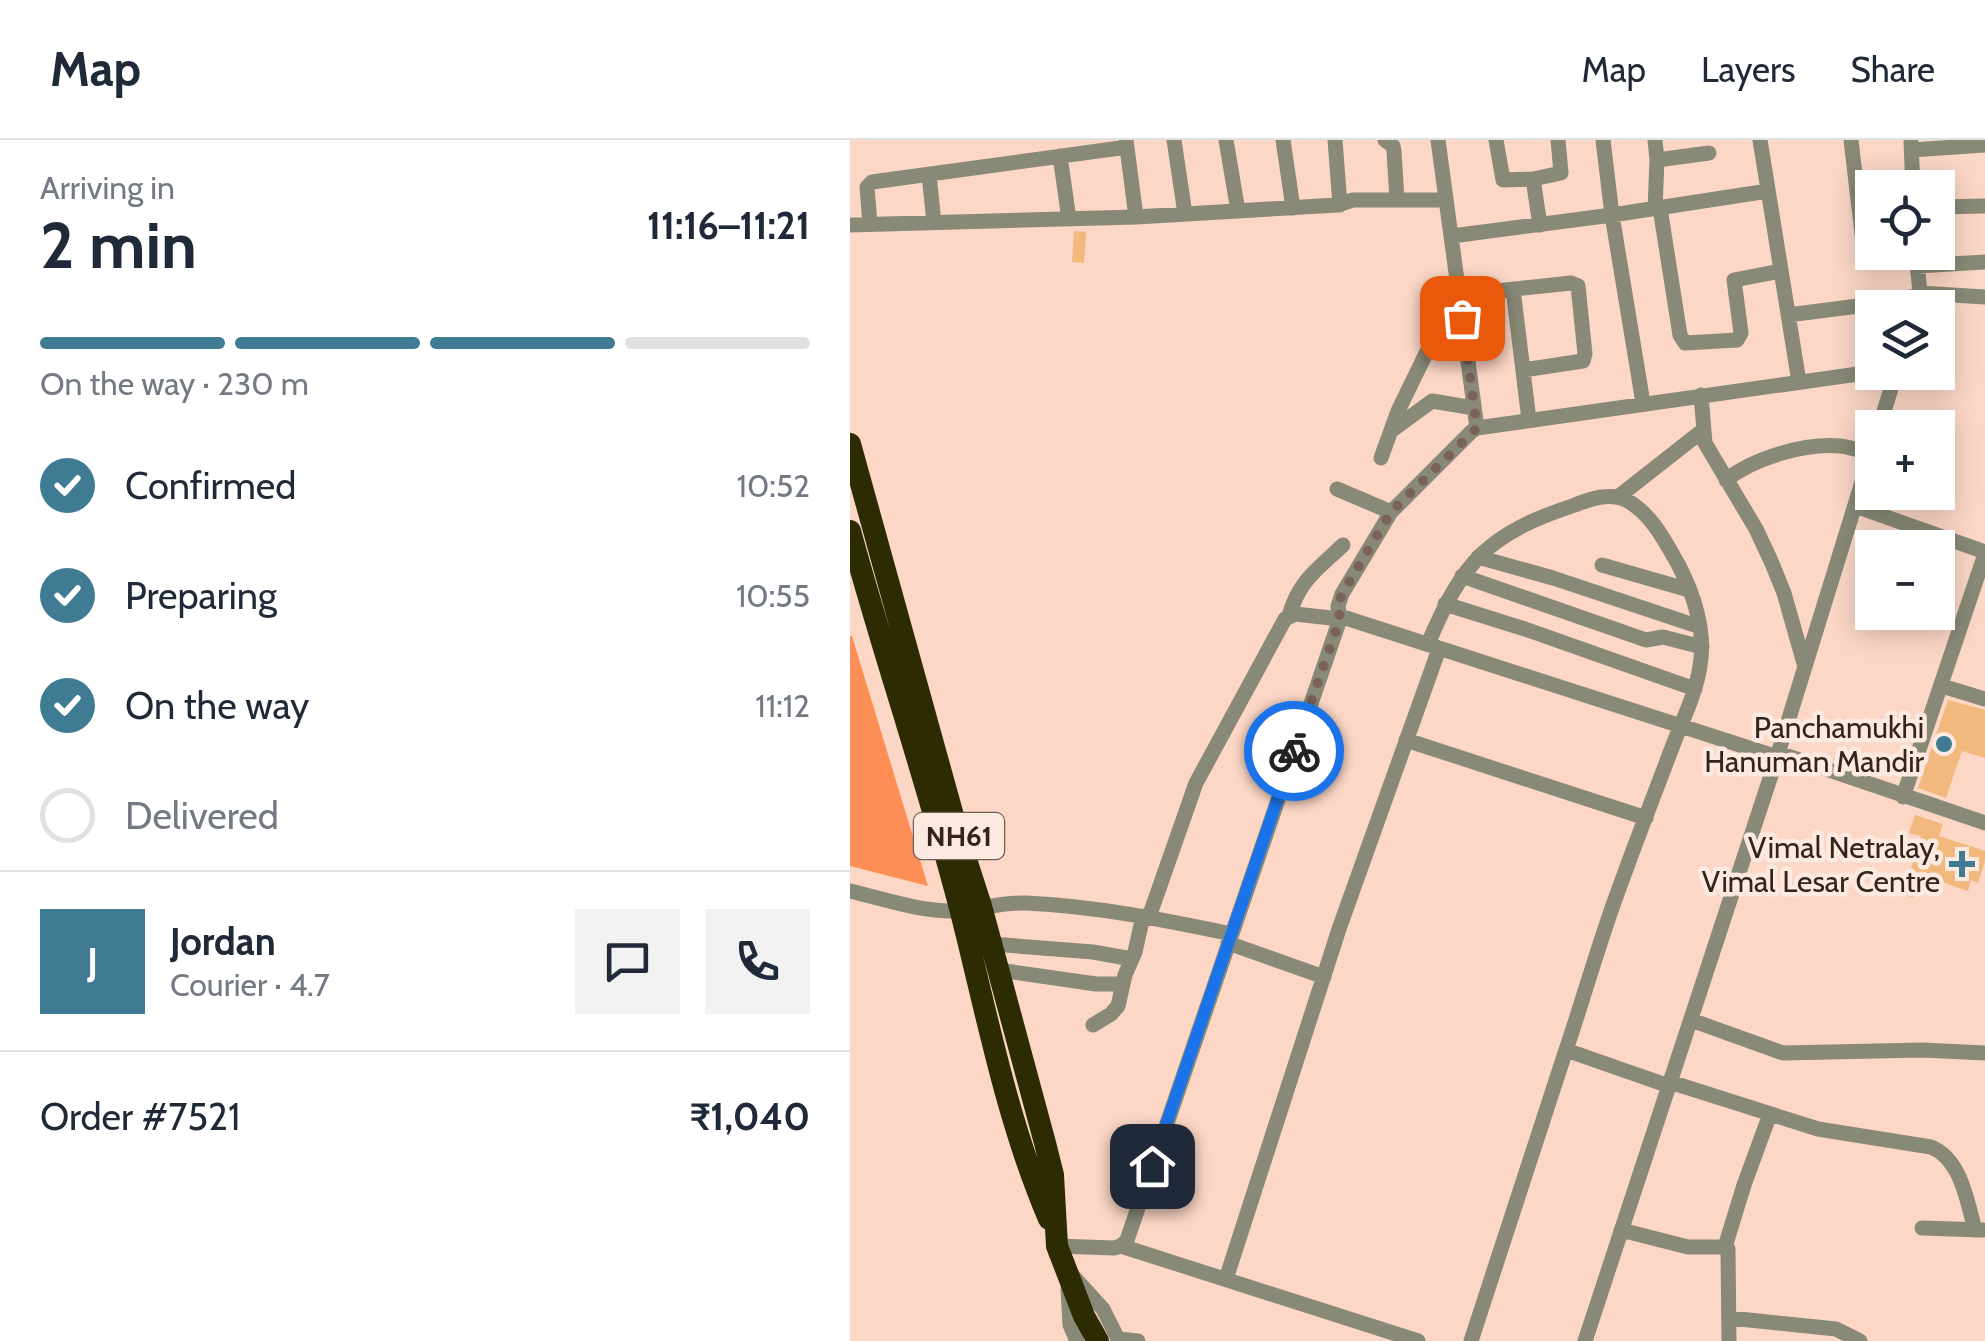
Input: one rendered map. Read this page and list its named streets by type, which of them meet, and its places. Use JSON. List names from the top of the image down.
{
  "streets": {
    "highway": ["NH61"]
  },
  "places": {
    "other": ["Panchamukhi Hanuman Mandir"],
    "health": ["Vimal Netralay, Vimal Lesar Centre"]
  },
  "page": {
    "header": "Map",
    "nav": ["Map", "Layers", "Share"],
    "heading": ["2 min", "Arriving in", "11:16–11:21"],
    "panel": [
      "Jordan",
      "Courier · 4.7",
      "Order #7521",
      "₹1,040"
    ],
    "map_buttons": ["+", "−"],
    "bar": "On the way · 230 m",
    "list": [
      ["Confirmed", "10:52"],
      ["Preparing", "10:55"],
      ["On the way", "11:12"],
      "Delivered"
    ],
    "round": "J"
  }
}
